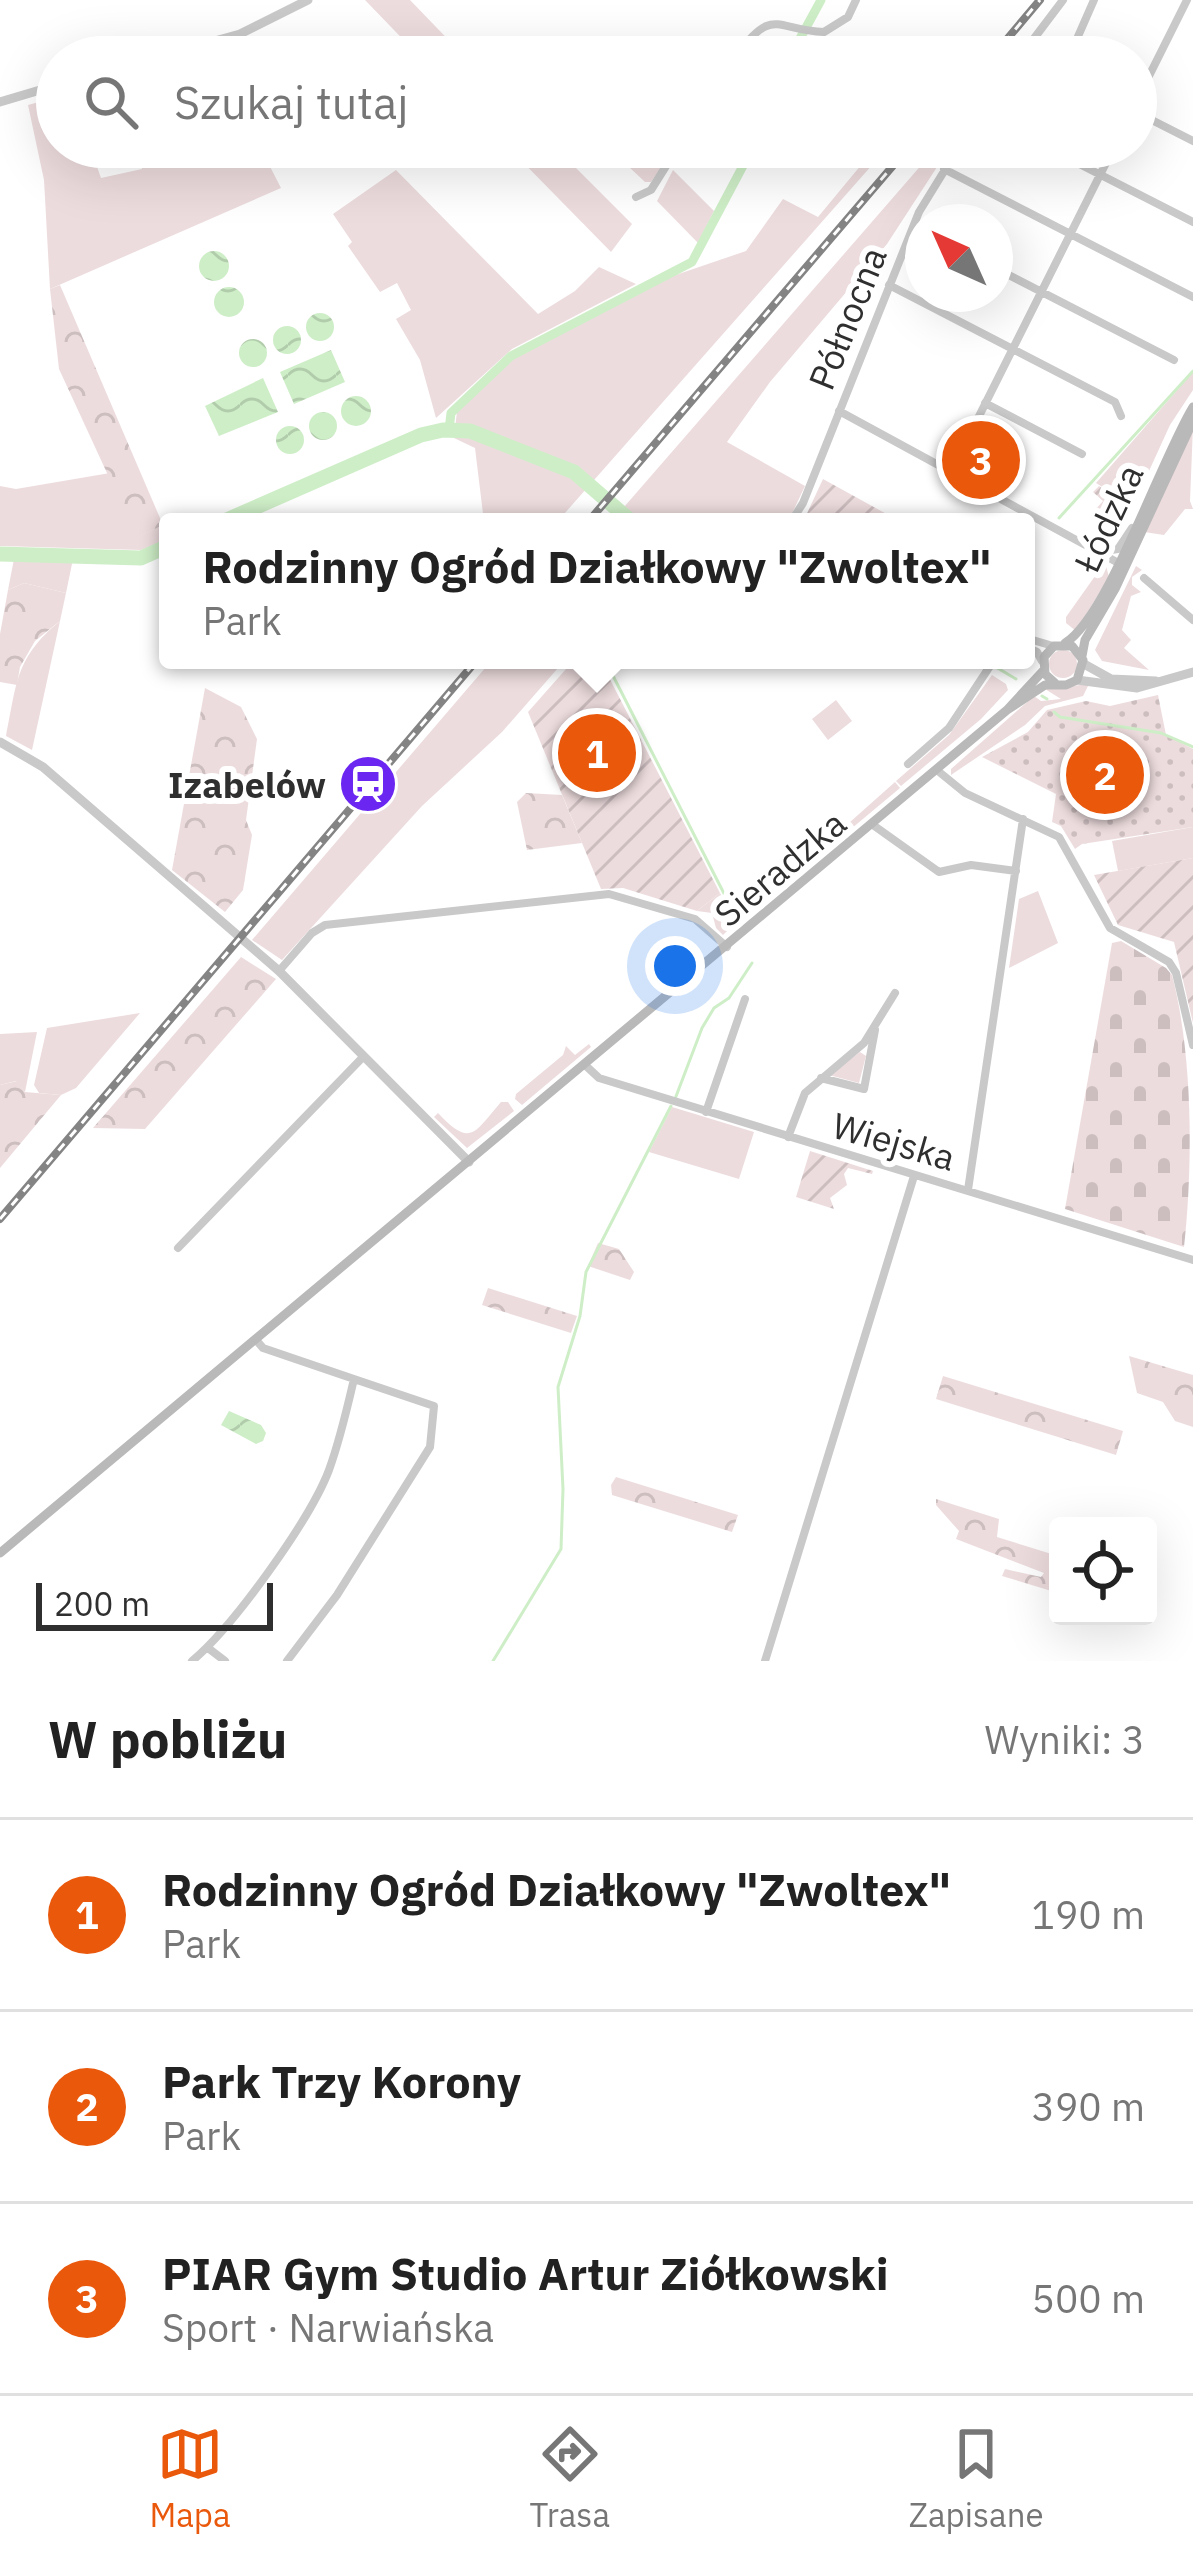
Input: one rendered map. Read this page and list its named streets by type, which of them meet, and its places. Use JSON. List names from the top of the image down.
{
  "streets": {
    "main road": ["Łódzka", "Sieradzka"],
    "street": ["Północna", "Wiejska"]
  },
  "crossings": [
    ["Łódzka", "Sieradzka"],
    ["Sieradzka", "Wiejska"]
  ],
  "places": {
    "station": ["Izabelów"]
  },
  "scale_bar": "200 m",
  "north": "top left",
  "page": {
    "search": "Szukaj tutaj",
    "pins": ["3", "1", "2"],
    "popup": ["Rodzinny Ogród Działkowy \"Zwoltex\"", "Park"],
    "scale": "200 m",
    "heading": ["W pobliżu", "Wyniki: 3"],
    "list": [
      {
        "mark": "1",
        "name": "Rodzinny Ogród Działkowy \"Zwoltex\"",
        "note": "Park",
        "value": "190 m"
      },
      {
        "mark": "2",
        "name": "Park Trzy Korony",
        "note": "Park",
        "value": "390 m"
      },
      {
        "mark": "3",
        "name": "PIAR Gym Studio Artur Ziółkowski",
        "note": "Sport · Narwiańska",
        "value": "500 m"
      }
    ],
    "nav": ["Mapa", "Trasa", "Zapisane"]
  }
}
